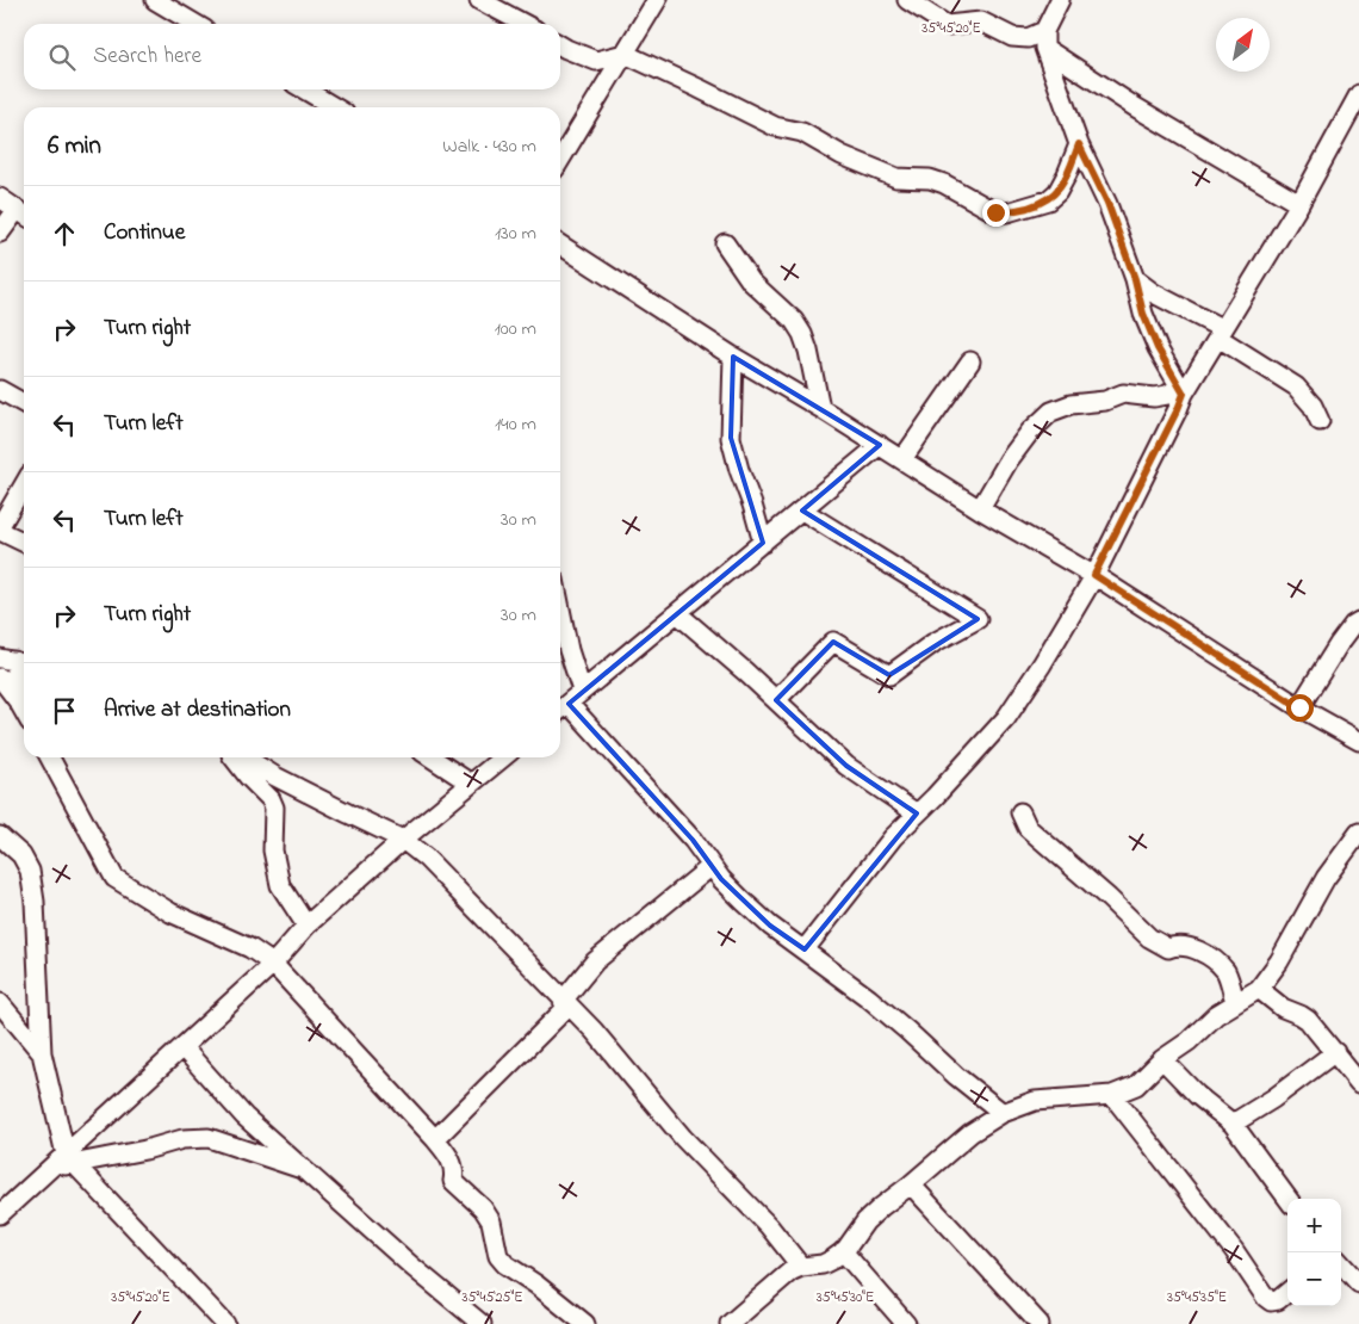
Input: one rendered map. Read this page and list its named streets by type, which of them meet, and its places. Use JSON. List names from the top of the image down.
{
  "north": "top right",
  "page": {
    "search": "Search here",
    "heading": ["6 min", "Walk · 430 m"],
    "list": [
      ["Continue", "130 m"],
      ["Turn right", "100 m"],
      ["Turn left", "140 m"],
      ["Turn left", "30 m"],
      ["Turn right", "30 m"],
      "Arrive at destination"
    ],
    "map_buttons": ["+", "−"]
  },
  "coordinates": [
    "35°45'20\"E",
    "35°45'25\"E",
    "35°45'30\"E",
    "35°45'35\"E"
  ]
}
